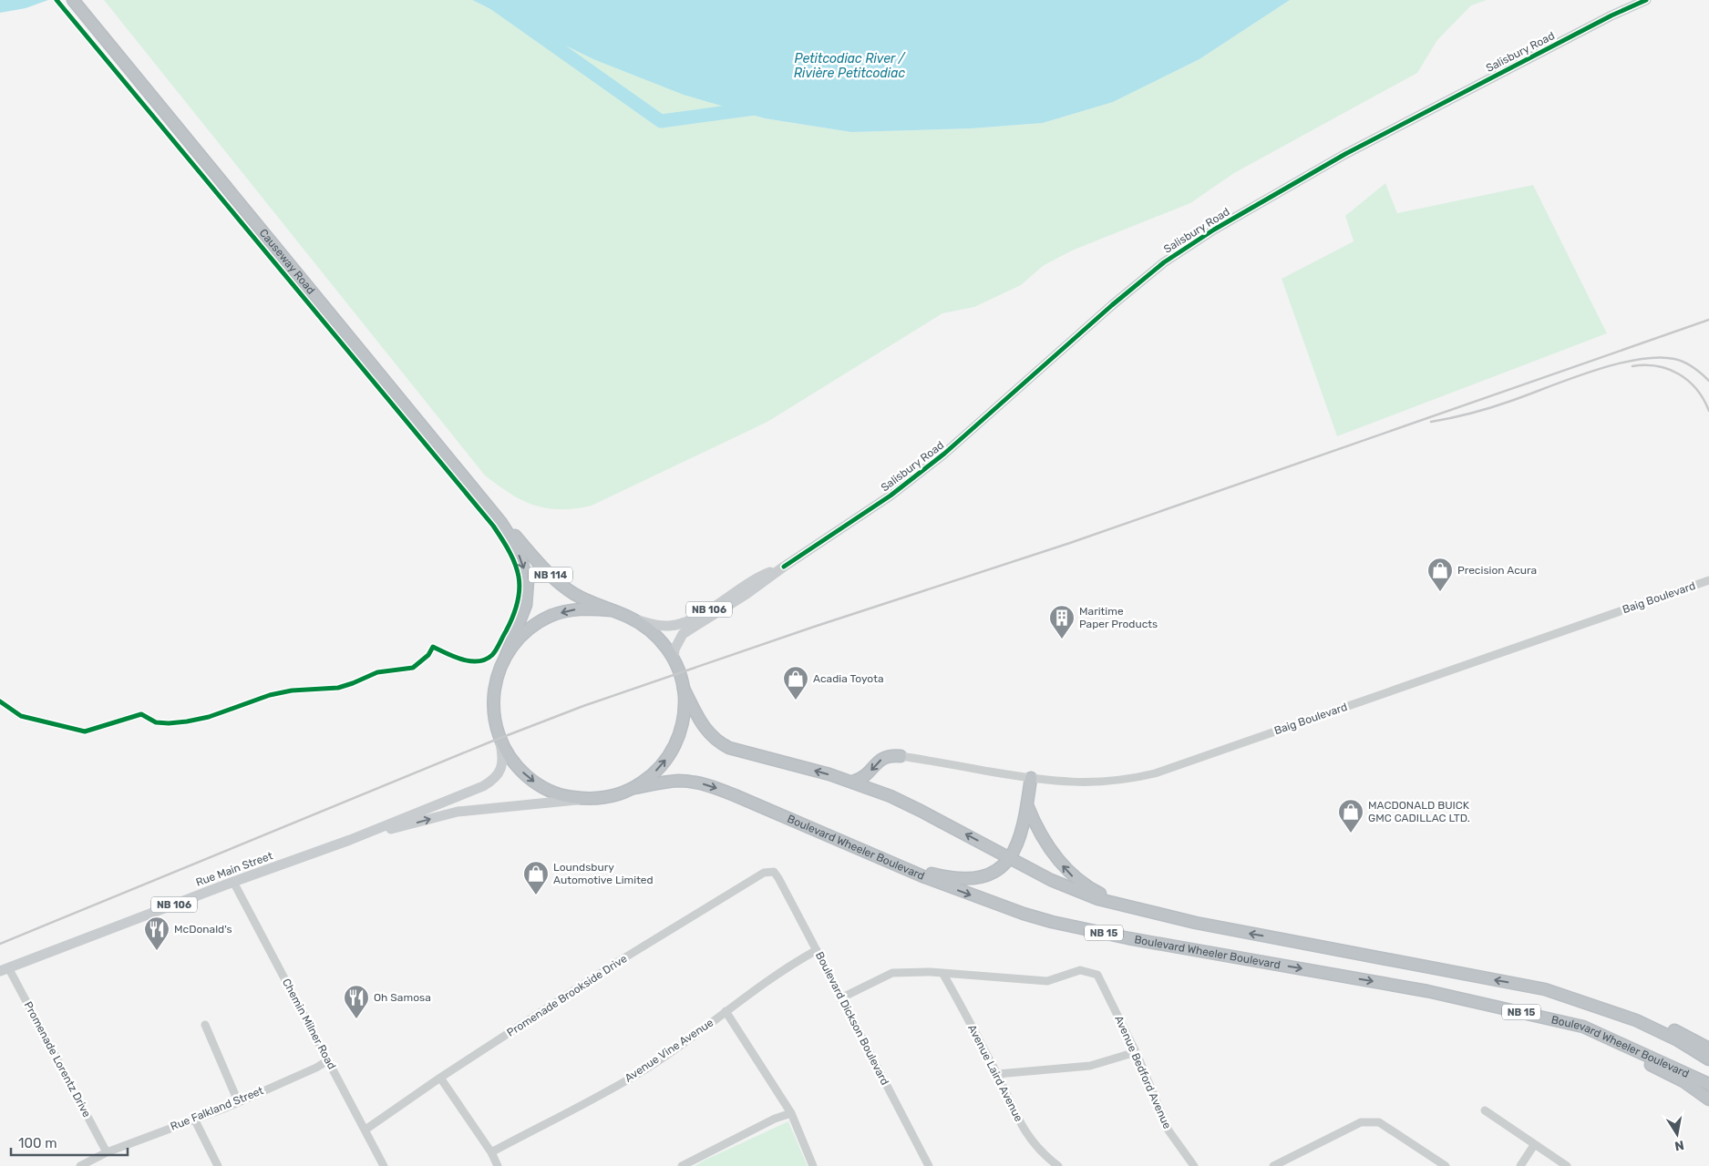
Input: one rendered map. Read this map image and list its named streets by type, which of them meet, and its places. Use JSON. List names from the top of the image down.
{
  "streets": {
    "highway": [
      "Causeway Road",
      "NB 114",
      "Boulevard Wheeler Boulevard",
      "NB 15"
    ],
    "main road": ["Salisbury Road", "NB 106", "Rue Main Street"],
    "street": [
      "Baig Boulevard",
      "Promenade Brookside Drive",
      "Boulevard Dickson Boulevard",
      "Chemin Milner Road",
      "Avenue Vine Avenue",
      "Promenade Lorentz Drive",
      "Avenue Bedford Avenue",
      "Avenue Laird Avenue",
      "Rue Falkland Street"
    ]
  },
  "crossings": [
    ["Causeway Road", "Boulevard Wheeler Boulevard"],
    ["Causeway Road", "Rue Main Street"],
    ["Rue Main Street", "Chemin Milner Road"],
    ["Rue Main Street", "Promenade Lorentz Drive"],
    ["Promenade Brookside Drive", "Boulevard Dickson Boulevard"],
    ["Promenade Brookside Drive", "Chemin Milner Road"],
    ["Boulevard Dickson Boulevard", "Avenue Vine Avenue"],
    ["Chemin Milner Road", "Rue Falkland Street"],
    ["Promenade Lorentz Drive", "Rue Falkland Street"],
    ["Avenue Bedford Avenue", "Avenue Laird Avenue"]
  ],
  "water": ["Petitcodiac River / Rivière Petitcodiac"],
  "places": {
    "shop": [
      "Precision Acura",
      "Acadia Toyota",
      "MACDONALD BUICK GMC CADILLAC LTD.",
      "Loundsbury Automotive Limited"
    ],
    "building": ["Maritime Paper Products"],
    "restaurant": ["McDonald's", "Oh Samosa"]
  },
  "scale_bar": "100 m",
  "north": "bottom"
}
